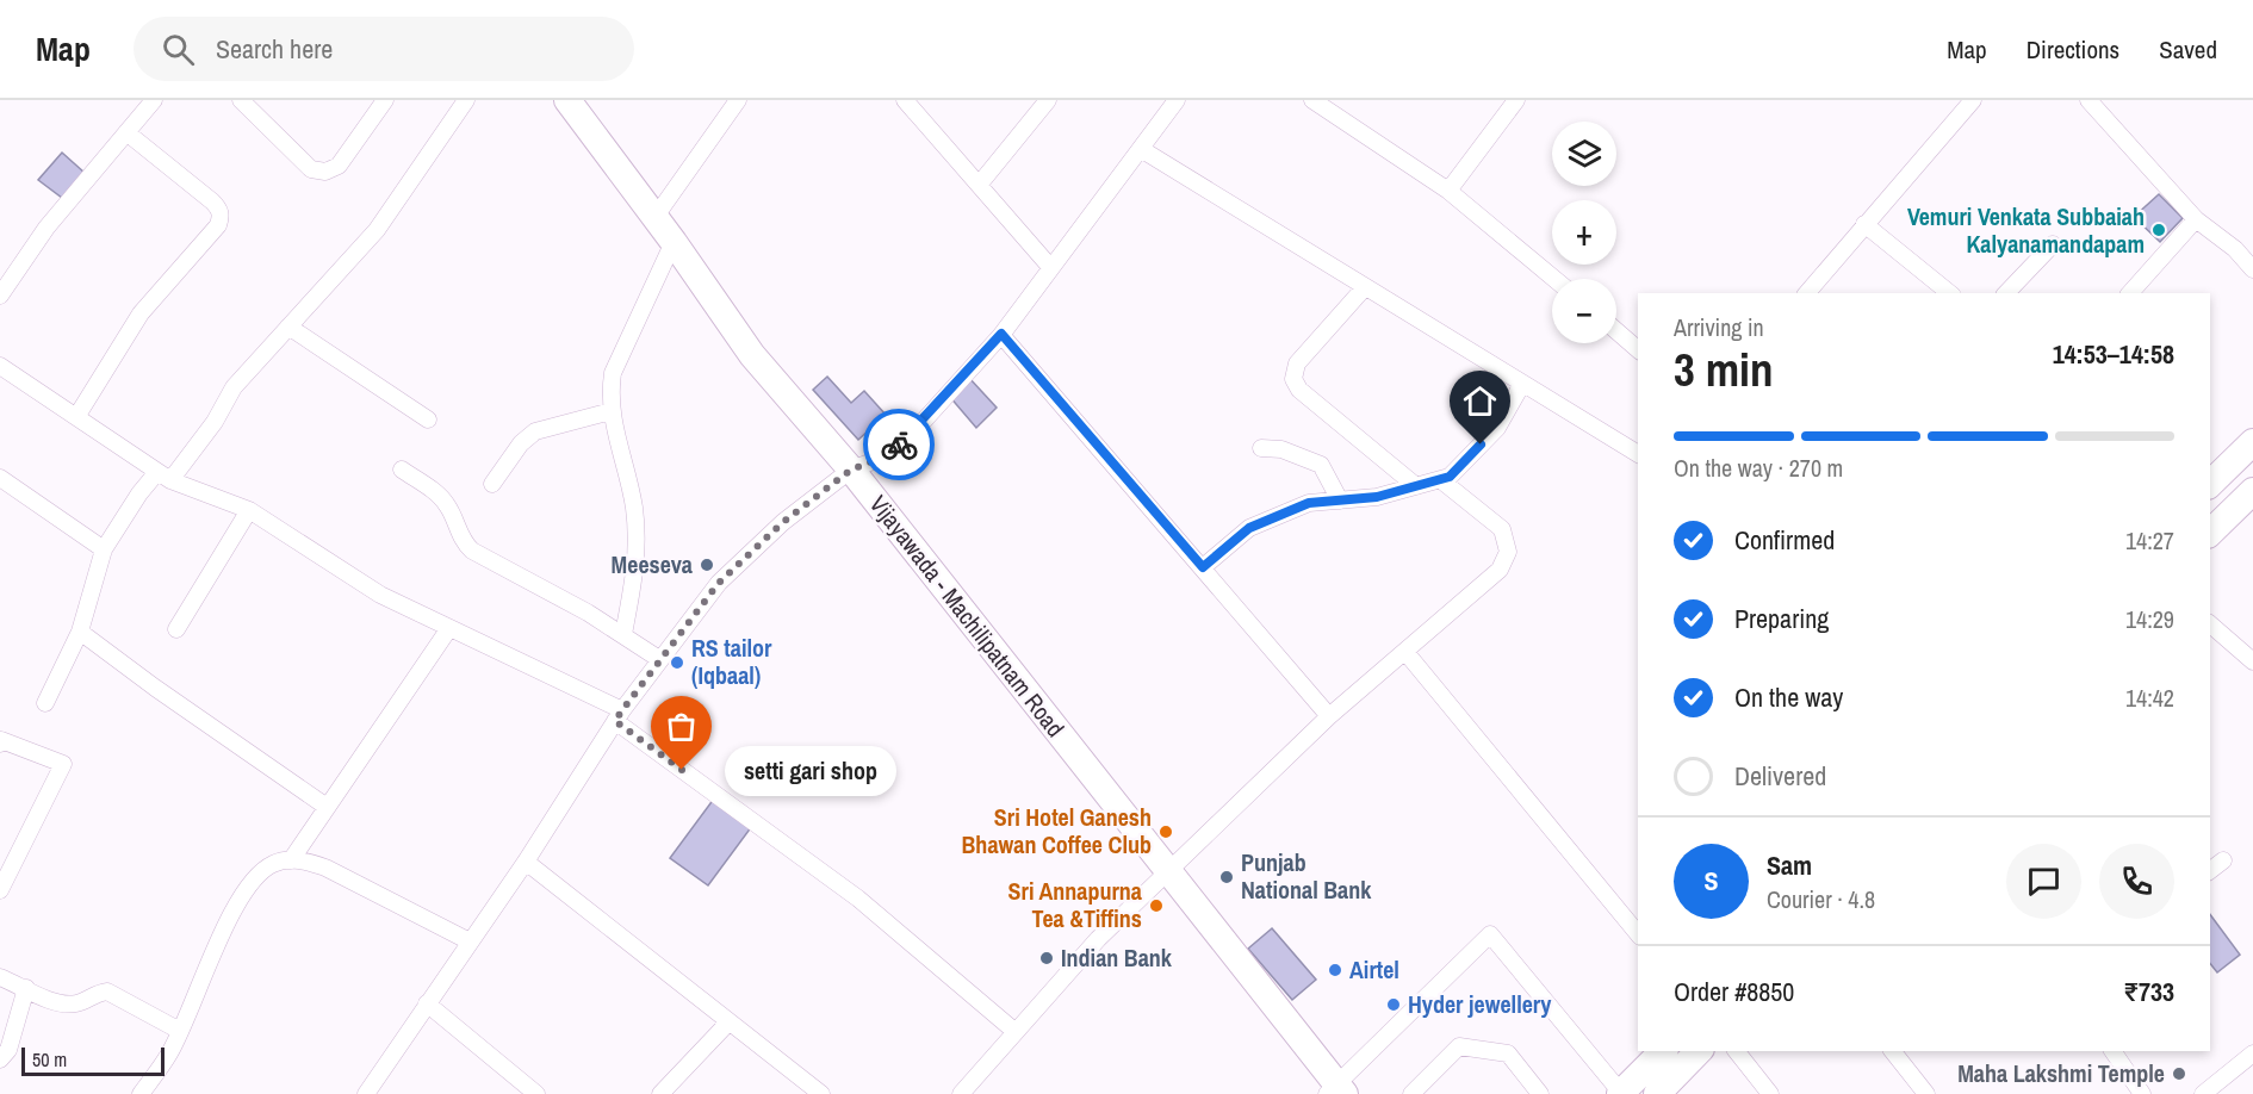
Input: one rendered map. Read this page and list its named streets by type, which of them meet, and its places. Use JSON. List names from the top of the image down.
{
  "streets": {
    "main road": ["Vijayawada - Machilipatnam Road"]
  },
  "places": [
    "Vemuri Venkata Subbaiah Kalyanamandapam",
    "Meeseva",
    "RS tailor (Iqbaal)",
    "setti gari shop",
    "Sri Hotel Ganesh Bhawan Coffee Club",
    "Punjab National Bank",
    "Sri Annapurna Tea &Tiffins",
    "Indian Bank",
    "Airtel",
    "Hyder jewellery",
    "Maha Lakshmi Temple"
  ],
  "scale_bar": "50 m",
  "page": {
    "header": "Map",
    "search": "Search here",
    "nav": ["Map", "Directions", "Saved"],
    "map_buttons": ["+", "−"],
    "heading": ["3 min", "Arriving in", "14:53–14:58"],
    "panel": [
      "Sam",
      "Courier · 4.8",
      "Order #8850",
      "₹733"
    ],
    "bar": "On the way · 270 m",
    "list": [
      ["Confirmed", "14:27"],
      ["Preparing", "14:29"],
      ["On the way", "14:42"],
      "Delivered"
    ],
    "bubble": "setti gari shop",
    "round": "S",
    "scale": "50 m"
  }
}
